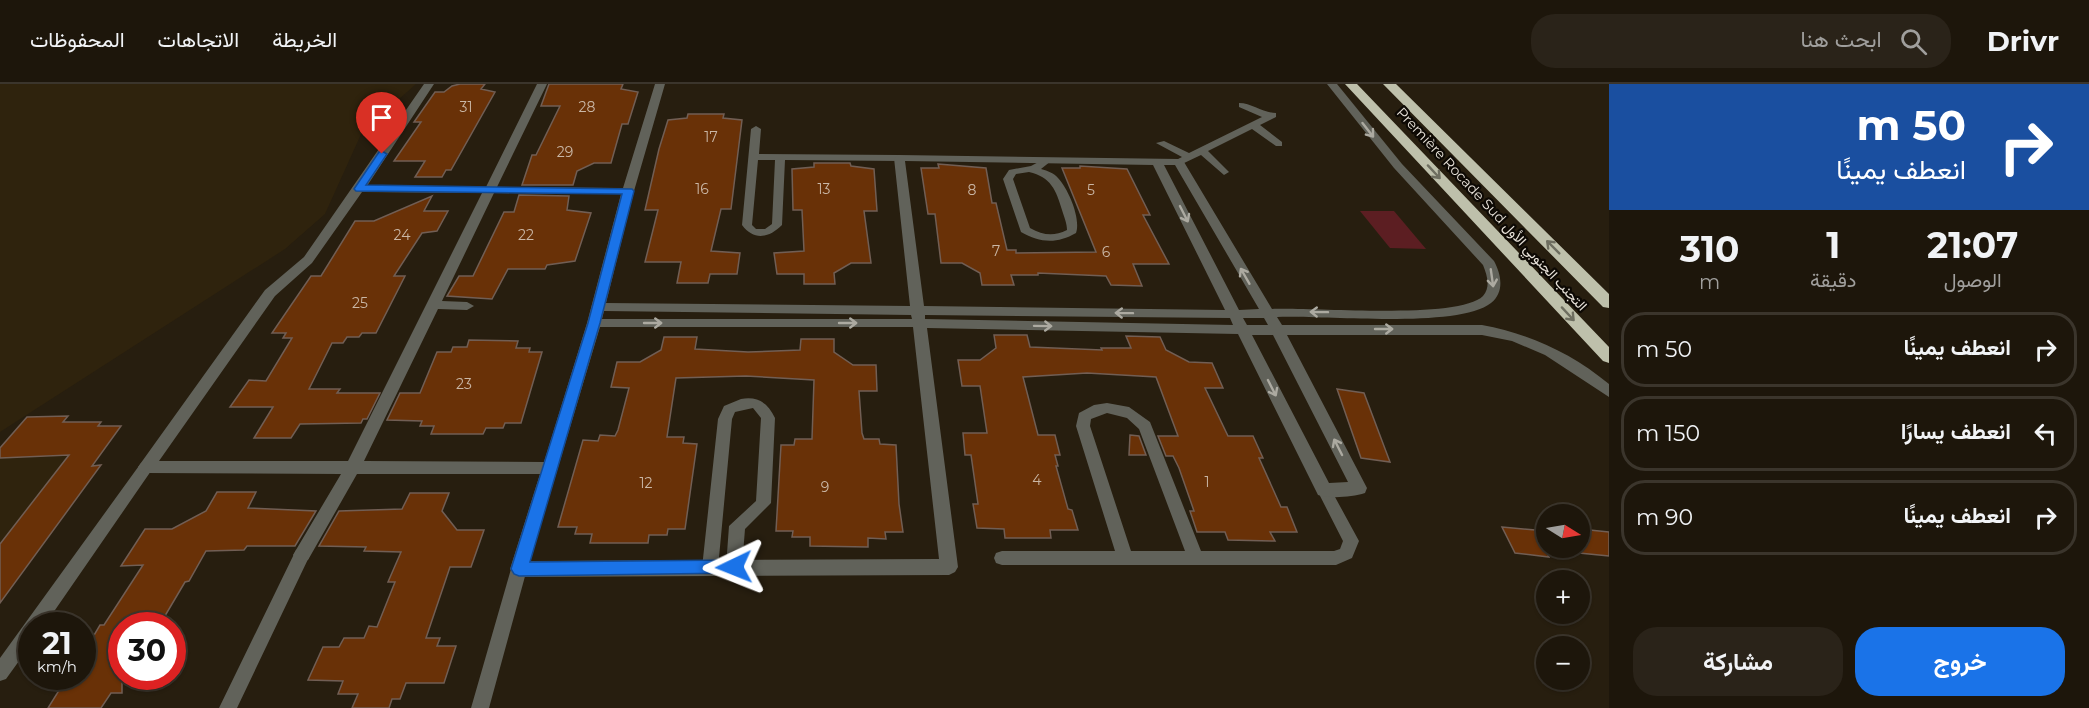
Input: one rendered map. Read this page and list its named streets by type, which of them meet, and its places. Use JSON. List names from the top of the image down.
{
  "streets": {
    "highway": ["Première Rocade Sud التجنب الجنوبي الأول"]
  },
  "house_numbers": [
    "31",
    "28",
    "17",
    "29",
    "16",
    "13",
    "8",
    "5",
    "24",
    "22",
    "7",
    "6",
    "25",
    "23",
    "4",
    "1",
    "12",
    "9"
  ],
  "north": "right",
  "page": {
    "header": "Drivr",
    "search": "ابحث هنا",
    "nav": ["الخريطة", "الاتجاهات", "المحفوظات"],
    "turn": ["50 m", "انعطف يمينًا"],
    "eta": [
      "21:07",
      "الوصول",
      "1",
      "دقيقة",
      "310",
      "m"
    ],
    "list": [
      {
        "name": "انعطف يمينًا",
        "value": "50 m"
      },
      {
        "name": "انعطف يسارًا",
        "value": "150 m"
      },
      {
        "name": "انعطف يمينًا",
        "value": "90 m"
      }
    ],
    "map_buttons": ["+", "−"],
    "speed": "21 km/h",
    "limit": "30",
    "buttons": ["خروج", "مشاركة"]
  }
}
